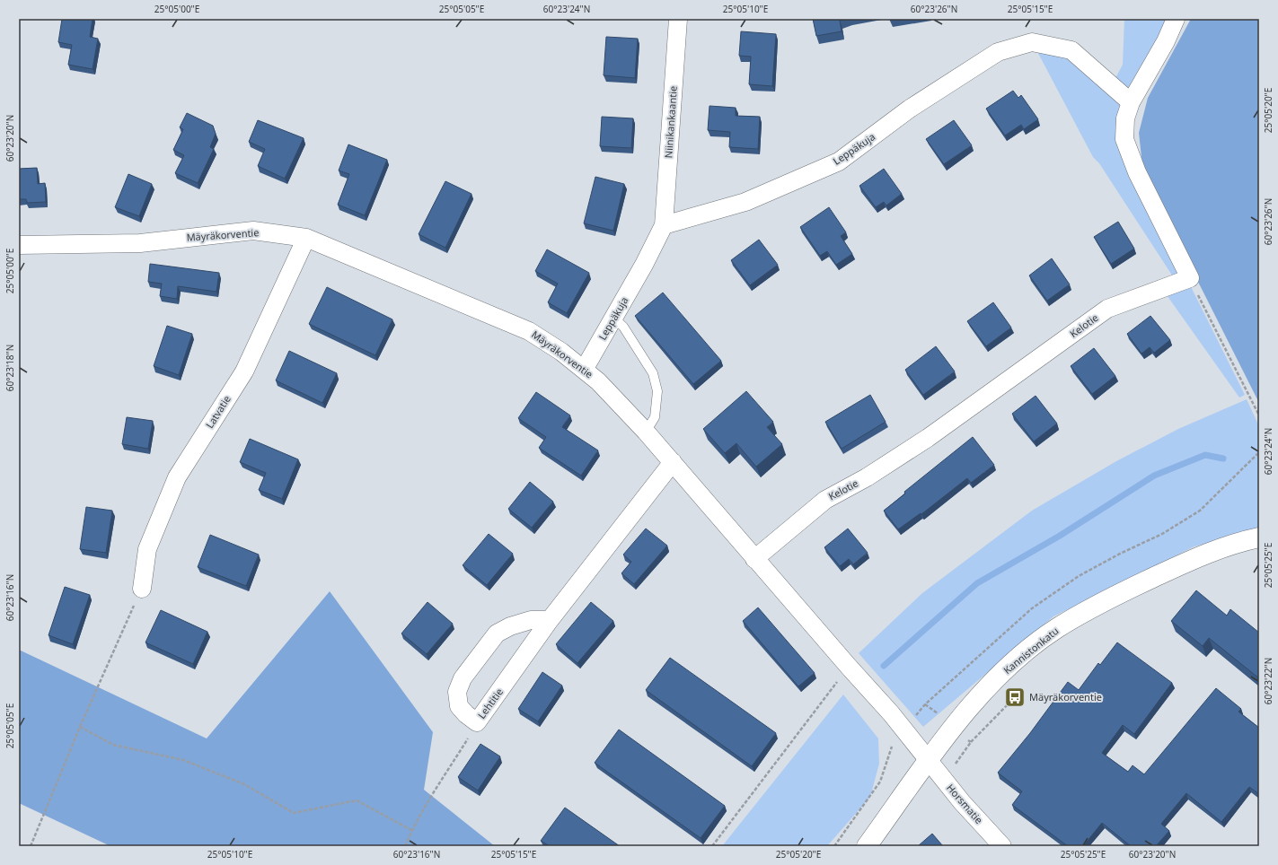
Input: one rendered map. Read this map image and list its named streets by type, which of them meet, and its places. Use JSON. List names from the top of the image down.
{
  "streets": {
    "street": [
      "Niinikankaantie",
      "Leppäkuja",
      "Mäyräkorventie",
      "Kelotie",
      "Latvatie",
      "Kannistonkatu",
      "Lehtitie",
      "Horsmatie"
    ]
  },
  "crossings": [
    ["Niinikankaantie", "Leppäkuja"],
    ["Leppäkuja", "Mäyräkorventie"],
    ["Mäyräkorventie", "Kelotie"],
    ["Mäyräkorventie", "Latvatie"],
    ["Mäyräkorventie", "Kannistonkatu"],
    ["Mäyräkorventie", "Lehtitie"],
    ["Mäyräkorventie", "Horsmatie"],
    ["Kannistonkatu", "Horsmatie"]
  ],
  "places": {
    "bus stop": ["Mäyräkorventie"]
  },
  "coordinates": [
    "25°05'00\"E",
    "25°05'05\"E",
    "60°23'24\"N",
    "25°05'10\"E",
    "60°23'26\"N",
    "25°05'15\"E",
    "25°05'20\"E",
    "60°23'20\"N",
    "60°23'18\"N",
    "25°05'25\"E",
    "60°23'16\"N",
    "60°23'22\"N"
  ]
}
